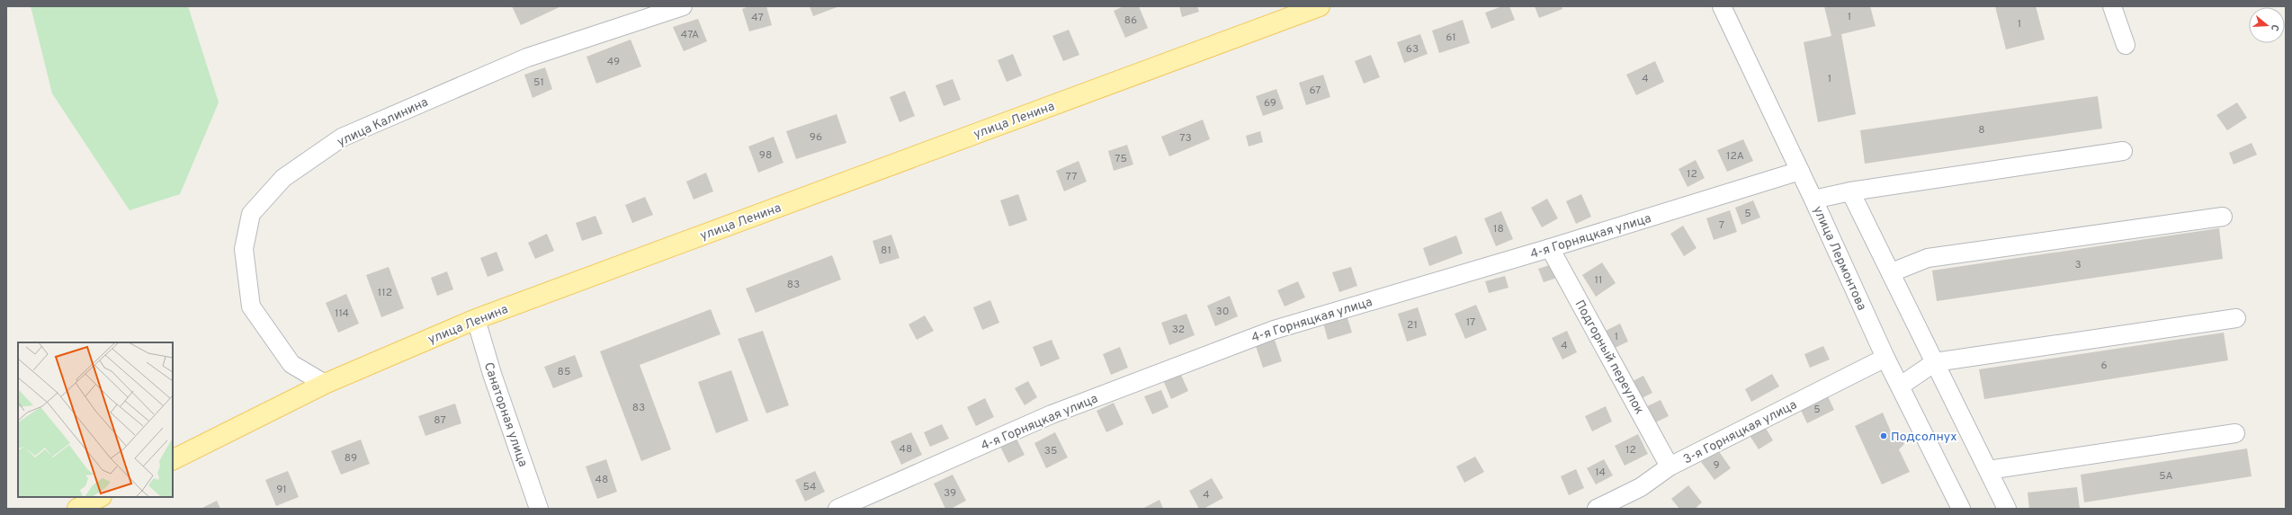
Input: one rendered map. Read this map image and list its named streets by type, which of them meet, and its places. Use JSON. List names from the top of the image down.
{
  "streets": {
    "main road": ["улица Ленина"],
    "street": [
      "улица Калинина",
      "4-я Горняцкая улица",
      "улица Лермонтова",
      "Подгорный переулок",
      "Санаторная улица",
      "3-я Горняцкая улица"
    ]
  },
  "crossings": [
    ["улица Ленина", "улица Калинина"],
    ["улица Ленина", "Санаторная улица"],
    ["4-я Горняцкая улица", "улица Лермонтова"],
    ["4-я Горняцкая улица", "Подгорный переулок"],
    ["улица Лермонтова", "3-я Горняцкая улица"],
    ["Подгорный переулок", "3-я Горняцкая улица"]
  ],
  "places": ["Подсолнух"],
  "house_numbers": [
    "1",
    "47",
    "86",
    "1",
    "47А",
    "61",
    "63",
    "49",
    "4",
    "1",
    "51",
    "67",
    "69",
    "8",
    "96",
    "73",
    "98",
    "12А",
    "75",
    "12",
    "77",
    "5",
    "7",
    "18",
    "81",
    "3",
    "11",
    "83",
    "112",
    "30",
    "114",
    "17",
    "21",
    "32",
    "1",
    "4",
    "6",
    "85",
    "83",
    "5",
    "87",
    "48",
    "12",
    "35",
    "89",
    "9",
    "14",
    "5А",
    "48",
    "54",
    "91",
    "39",
    "4"
  ],
  "north": "right"
}
